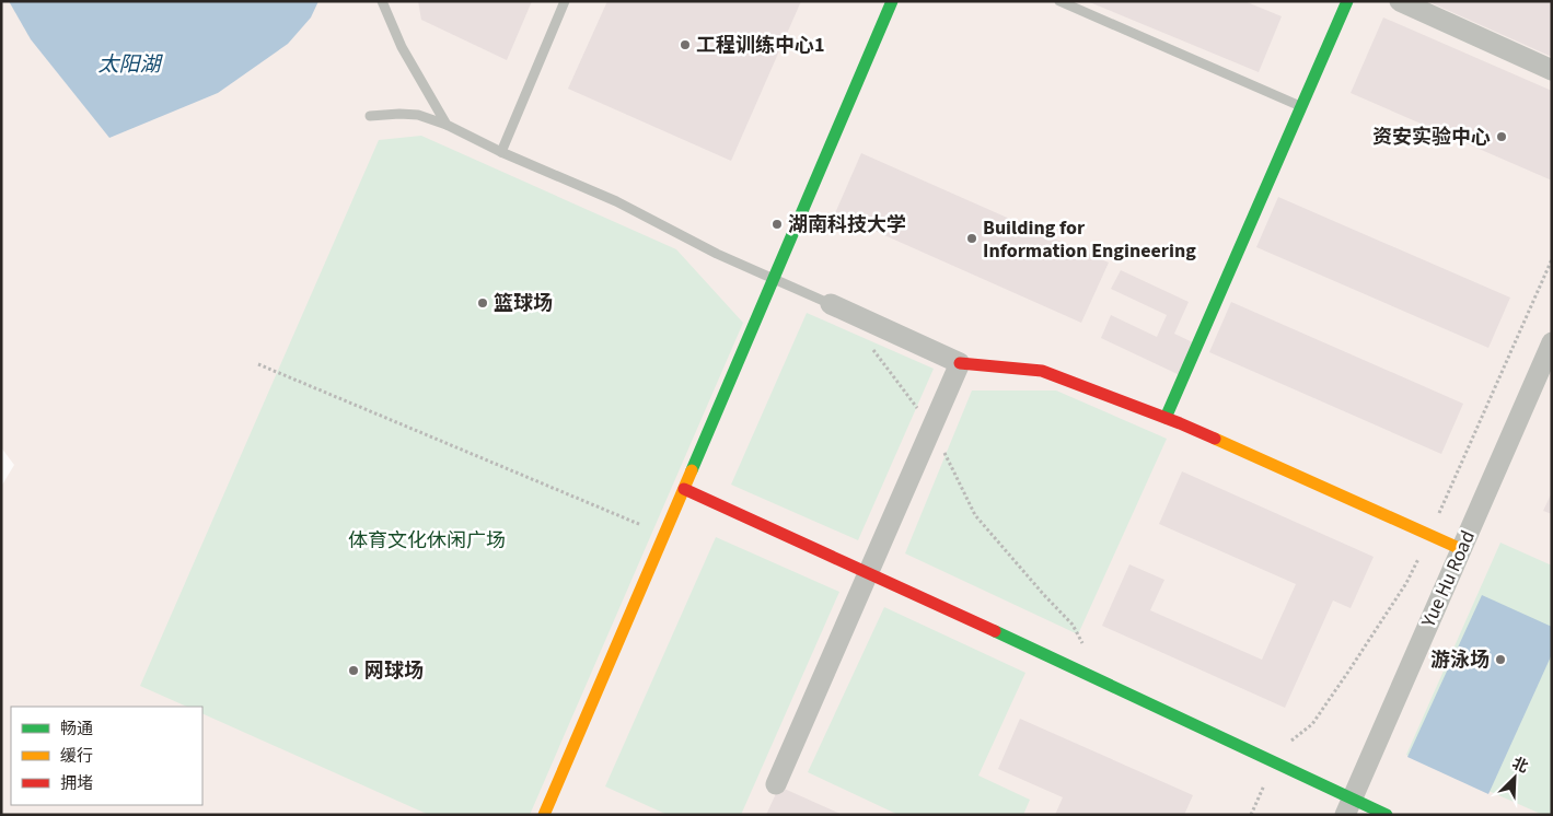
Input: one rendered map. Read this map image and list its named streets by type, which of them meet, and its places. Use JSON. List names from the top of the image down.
{
  "streets": {
    "street": ["Yue Hu Road"]
  },
  "water": ["太阳湖"],
  "parks": ["体育文化休闲广场"],
  "places": [
    "工程训练中心1",
    "资安实验中心",
    "湖南科技大学",
    "Building for Information Engineering",
    "篮球场",
    "游泳场",
    "网球场"
  ],
  "legend": ["畅通", "缓行", "拥堵"],
  "north": "top right"
}
